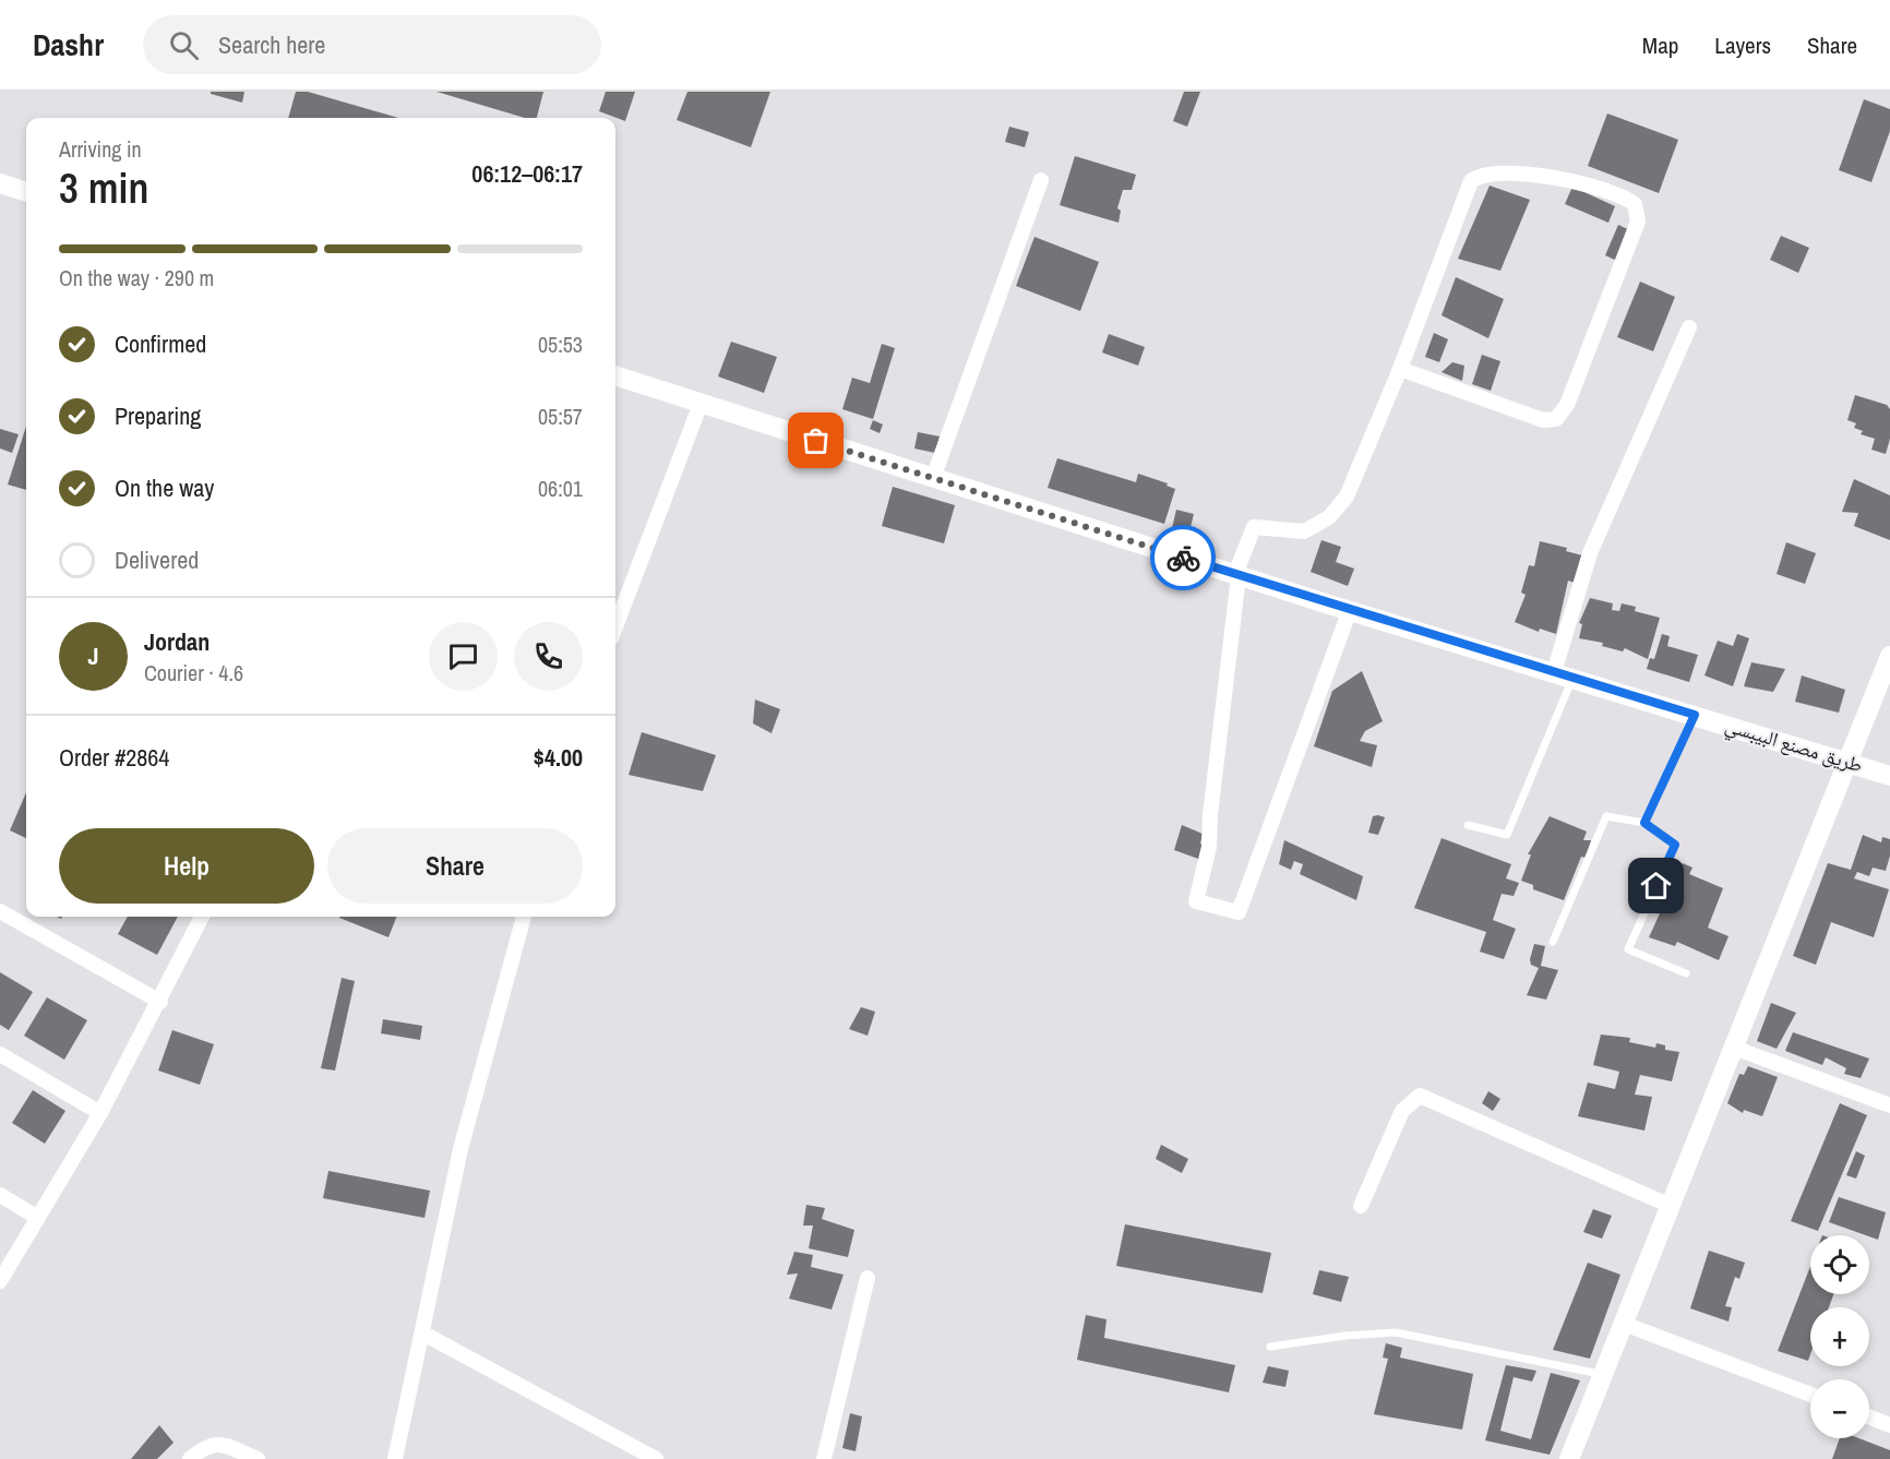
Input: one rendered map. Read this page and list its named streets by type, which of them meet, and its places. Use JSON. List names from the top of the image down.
{
  "streets": {
    "main road": ["طريق مصنع البيبسي"]
  },
  "page": {
    "header": "Dashr",
    "search": "Search here",
    "nav": ["Map", "Layers", "Share"],
    "heading": ["3 min", "Arriving in", "06:12–06:17"],
    "panel": [
      "Jordan",
      "Courier · 4.6",
      "Order #2864",
      "$4.00"
    ],
    "bar": "On the way · 290 m",
    "list": [
      ["Confirmed", "05:53"],
      ["Preparing", "05:57"],
      ["On the way", "06:01"],
      "Delivered"
    ],
    "round": "J",
    "buttons": ["Help", "Share"],
    "map_buttons": ["+", "−"]
  }
}
